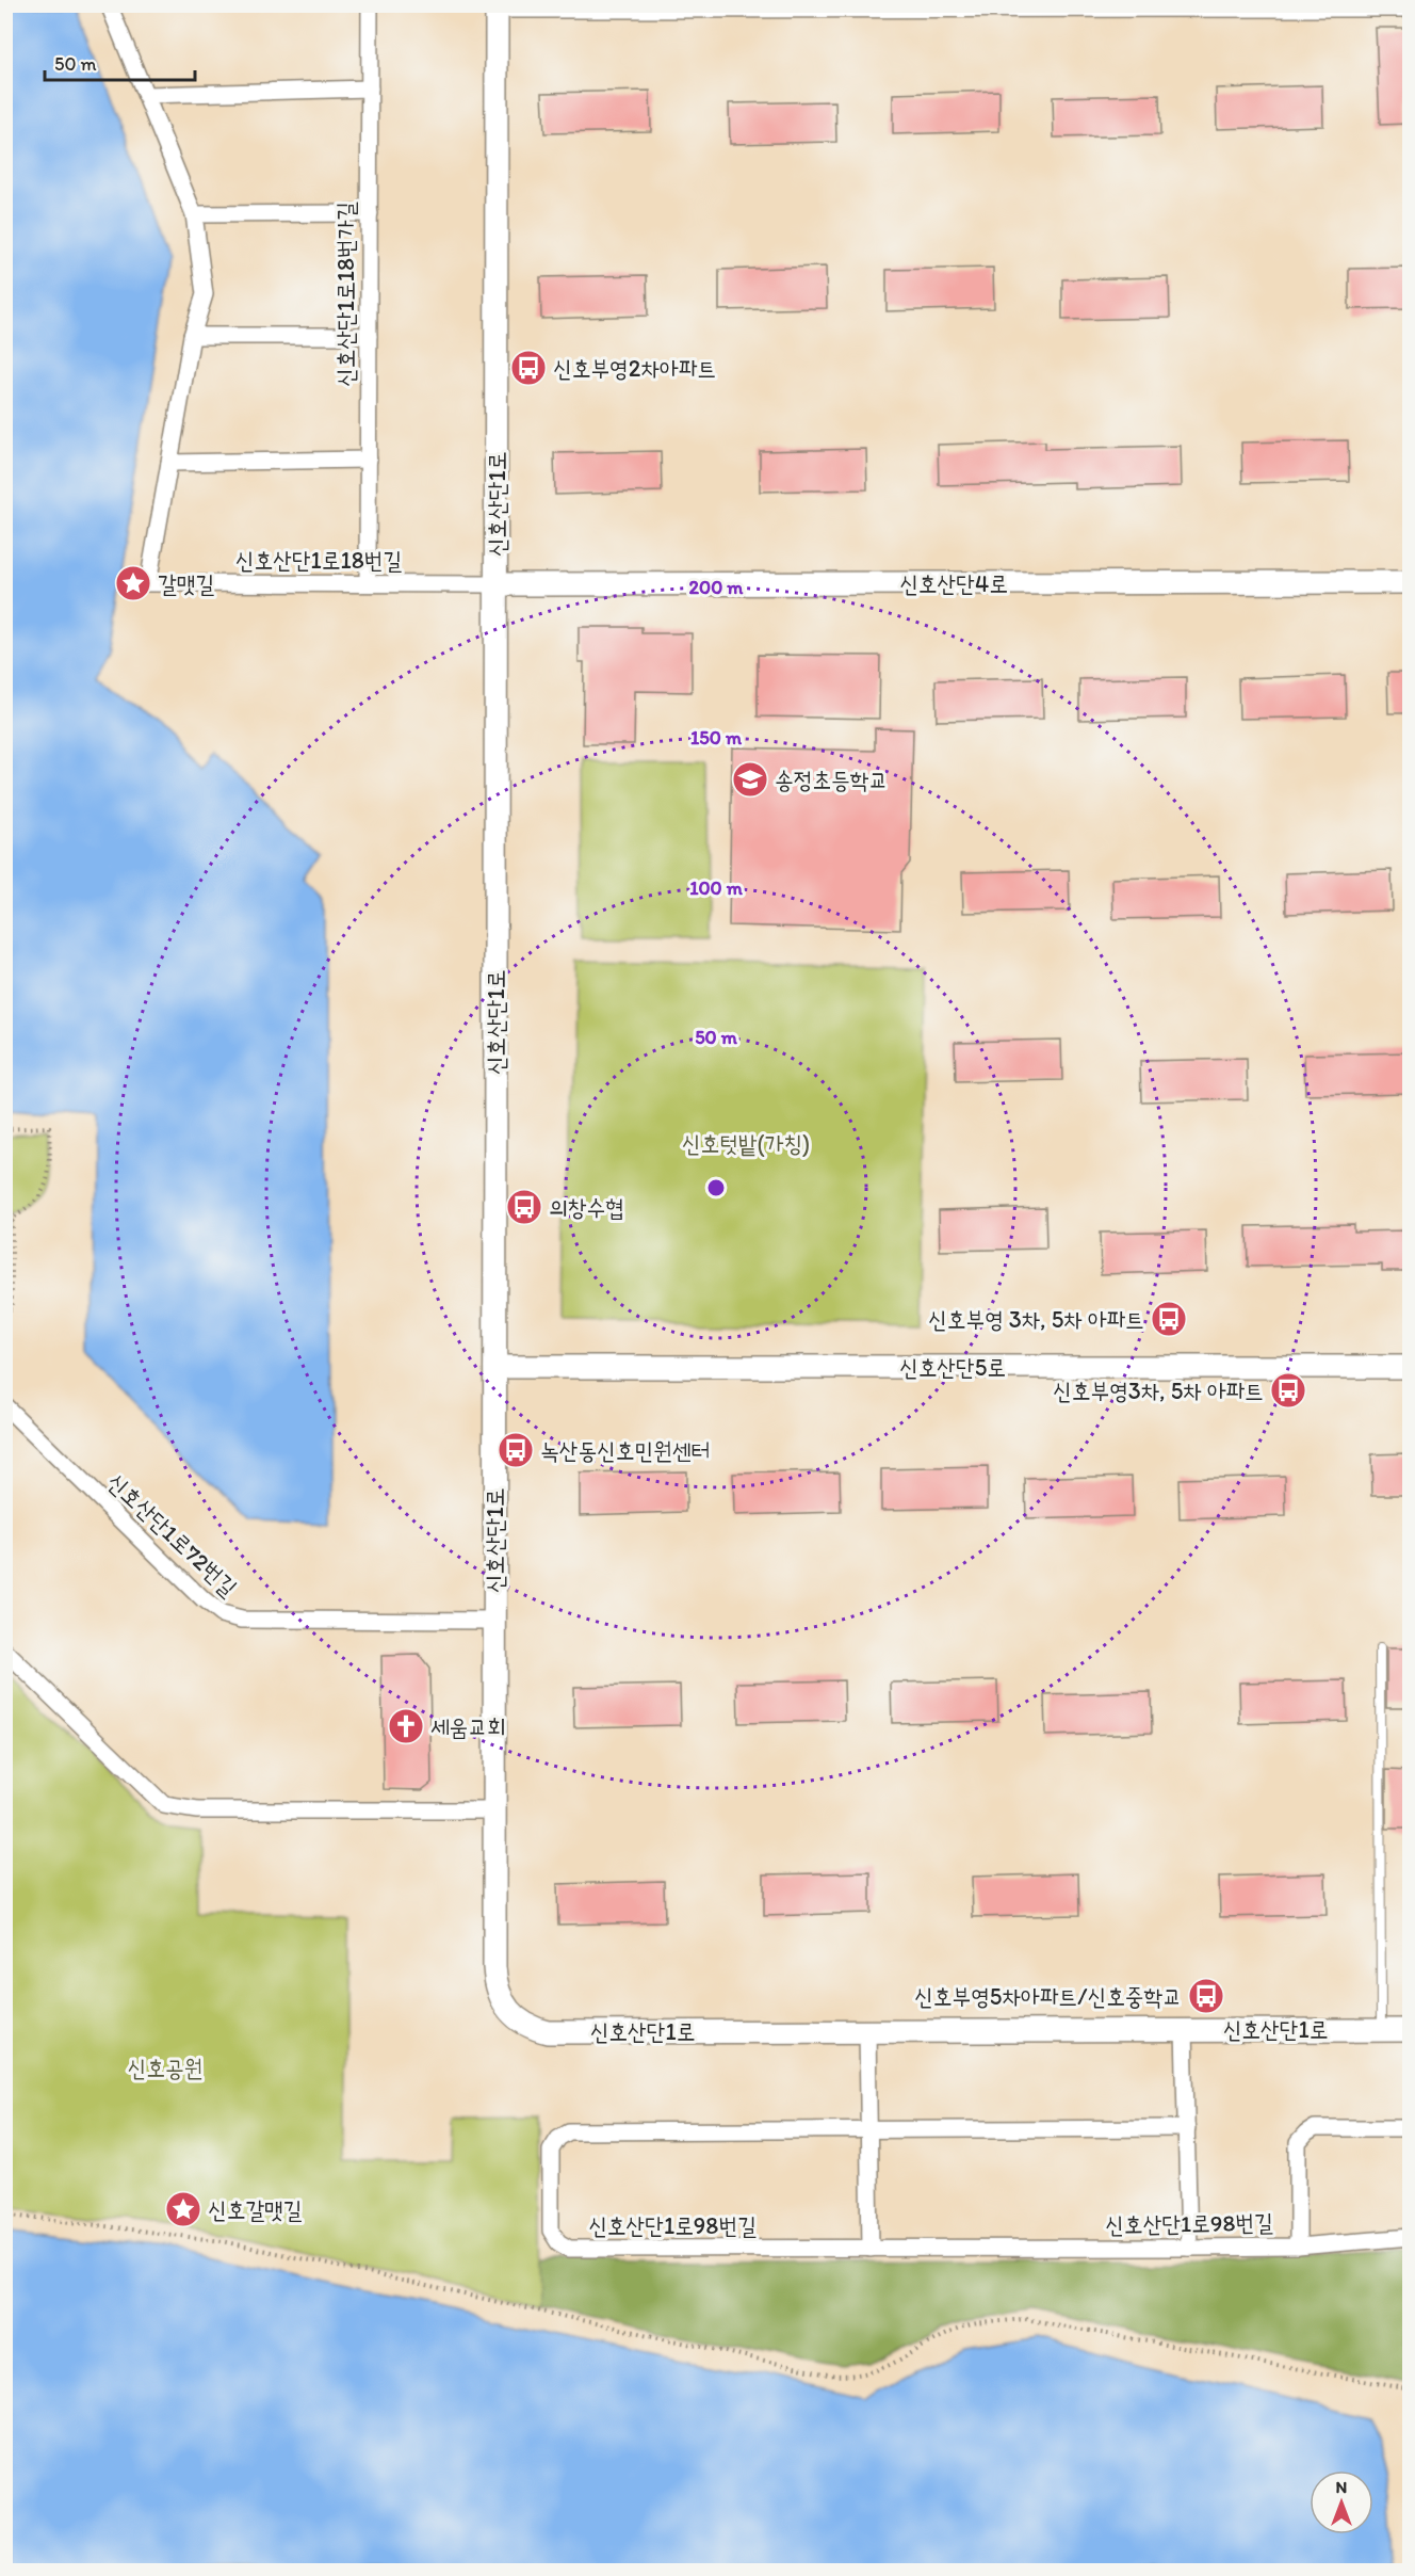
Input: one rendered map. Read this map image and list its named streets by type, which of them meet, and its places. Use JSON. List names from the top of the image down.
{
  "streets": {
    "main road": ["신호산단1로", "신호산단4로", "신호산단5로"],
    "street": [
      "신호산단1로18번가길",
      "신호산단1로18번길",
      "신호산단1로72번길",
      "신호산단1로98번길"
    ]
  },
  "crossings": [
    ["신호산단1로18번가길", "신호산단1로18번길"],
    ["신호산단1로", "신호산단1로18번길"],
    ["신호산단1로", "신호산단4로"],
    ["신호산단1로", "신호산단5로"],
    ["신호산단1로", "신호산단1로72번길"],
    ["신호산단1로18번길", "신호산단4로"]
  ],
  "parks": ["신호텃밭(가칭)", "신호공원"],
  "places": {
    "bus stop": [
      "신호부영2차아파트",
      "의창수협",
      "신호부영 3차, 5차 아파트",
      "신호부영3차, 5차 아파트",
      "녹산동신호민원센터",
      "신호부영5차아파트/신호중학교"
    ],
    "place": ["갈맷길", "신호갈맷길"],
    "school or university": ["송정초등학교"],
    "church": ["세움교회"]
  },
  "scale_bar": "50 m",
  "north": "top",
  "rings": [
    "200 m",
    "150 m",
    "100 m",
    "50 m"
  ]
}
